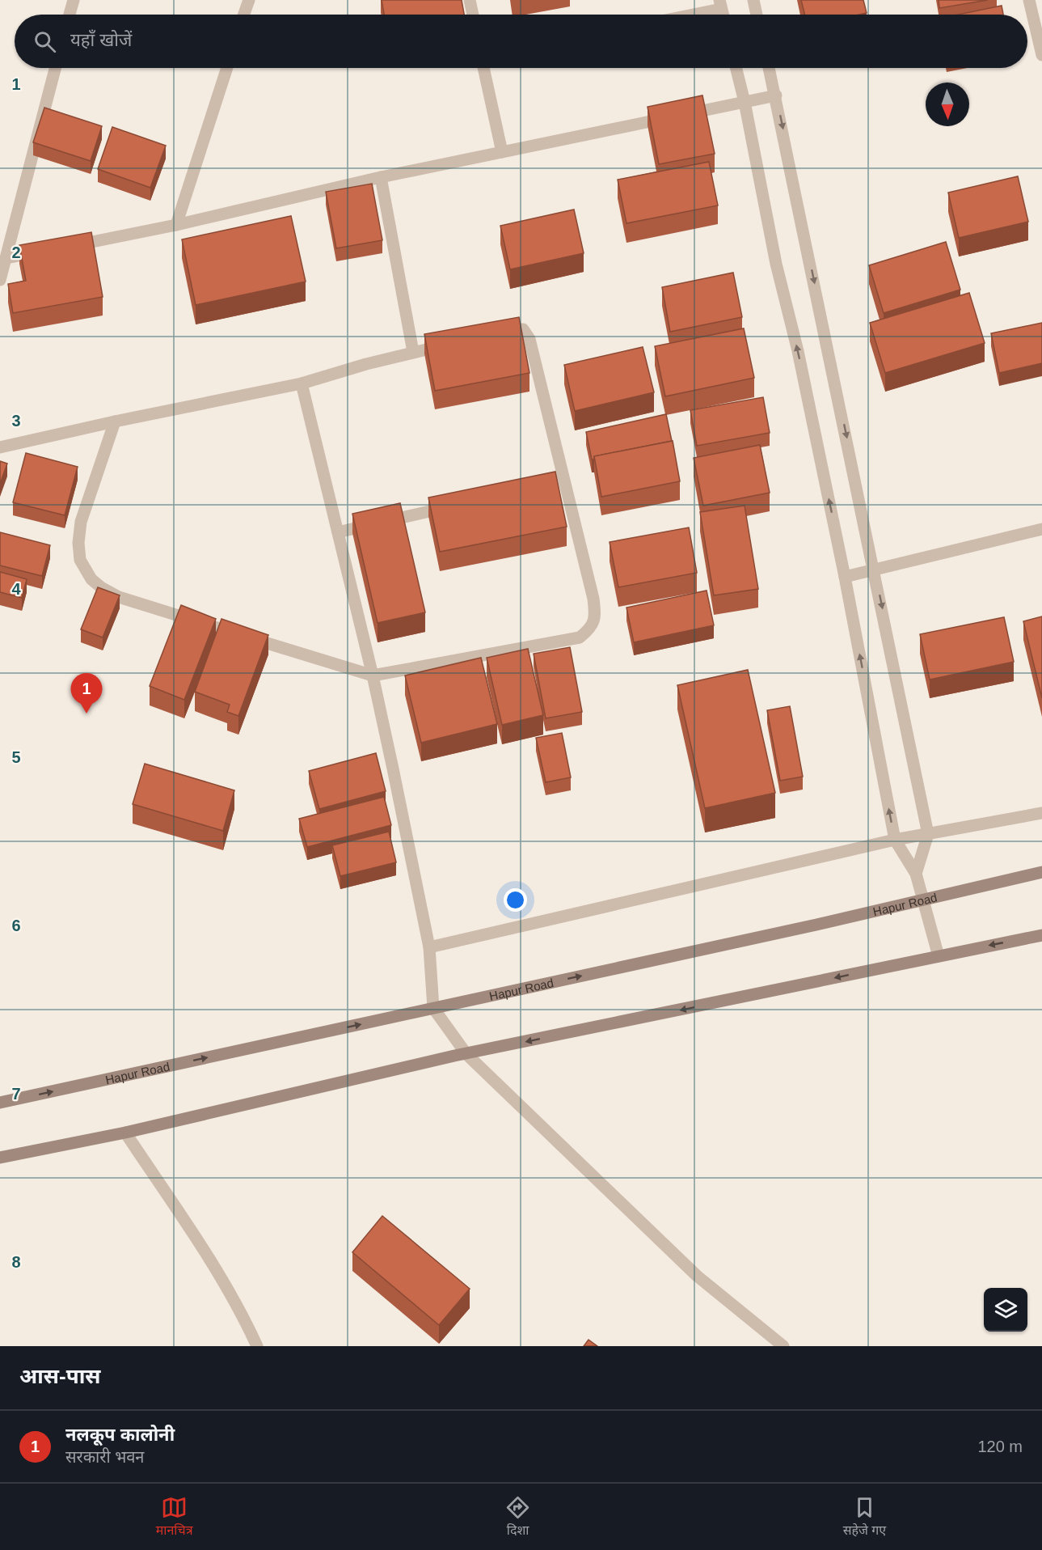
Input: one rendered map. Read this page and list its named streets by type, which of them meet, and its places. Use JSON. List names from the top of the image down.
{
  "streets": {
    "main road": ["Hapur Road"]
  },
  "north": "bottom",
  "page": {
    "search": "यहाँ खोजें",
    "pins": "1",
    "heading": "आस-पास",
    "list": [
      {
        "mark": "1",
        "name": "नलकूप कालोनी",
        "note": "सरकारी भवन",
        "value": "120 m"
      }
    ],
    "nav": ["मानचित्र", "दिशा", "सहेजे गए"]
  },
  "grid": {
    "rows": [
      "1",
      "2",
      "3",
      "4",
      "5",
      "6",
      "7",
      "8"
    ]
  }
}
